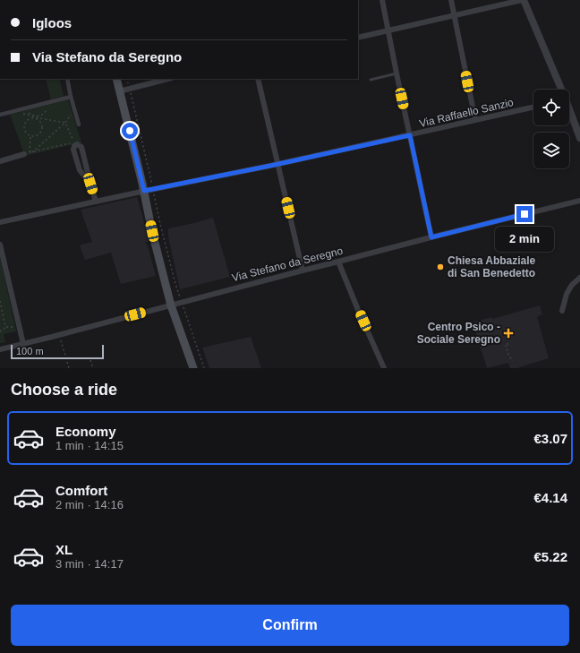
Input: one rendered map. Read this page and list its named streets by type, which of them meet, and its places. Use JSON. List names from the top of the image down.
{
  "streets": {
    "street": ["Via Raffaello Sanzio", "Via Stefano da Seregno"]
  },
  "places": {
    "other": ["Chiesa Abbaziale di San Benedetto"],
    "health": ["Centro Psico - Sociale Seregno"]
  },
  "scale_bar": "100 m",
  "page": {
    "banner": ["Igloos", "Via Stefano da Seregno"],
    "bubble": "2 min",
    "scale": "100 m",
    "heading": "Choose a ride",
    "list": [
      {
        "name": "Economy",
        "note": "1 min · 14:15",
        "value": "€3.07"
      },
      {
        "name": "Comfort",
        "note": "2 min · 14:16",
        "value": "€4.14"
      },
      {
        "name": "XL",
        "note": "3 min · 14:17",
        "value": "€5.22"
      }
    ],
    "buttons": "Confirm"
  }
}
